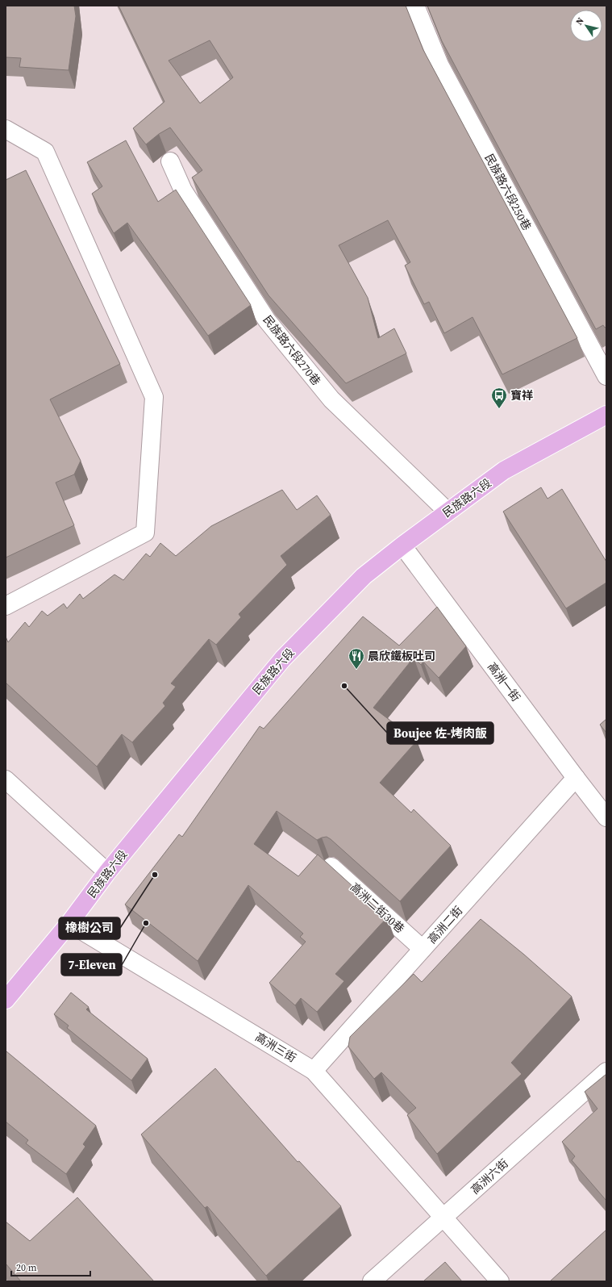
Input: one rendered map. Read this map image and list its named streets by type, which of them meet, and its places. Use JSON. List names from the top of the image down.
{
  "streets": {
    "main road": ["民族路六段"],
    "street": [
      "民族路六段250巷",
      "民族路六段270巷",
      "高洲一街",
      "高洲二街30巷",
      "高洲二街",
      "高洲三街",
      "高洲六街"
    ]
  },
  "crossings": [
    ["民族路六段270巷", "民族路六段"],
    ["民族路六段", "高洲一街"],
    ["民族路六段", "高洲三街"],
    ["高洲一街", "高洲二街"],
    ["高洲二街30巷", "高洲二街"],
    ["高洲二街", "高洲三街"],
    ["高洲三街", "高洲六街"]
  ],
  "places": {
    "bus stop": ["寶祥"],
    "restaurant": ["晨欣鐵板吐司"],
    "other": ["Boujee 佐-烤肉飯", "橡樹公司", "7-Eleven"]
  },
  "scale_bar": "20 m",
  "north": "top left"
}
